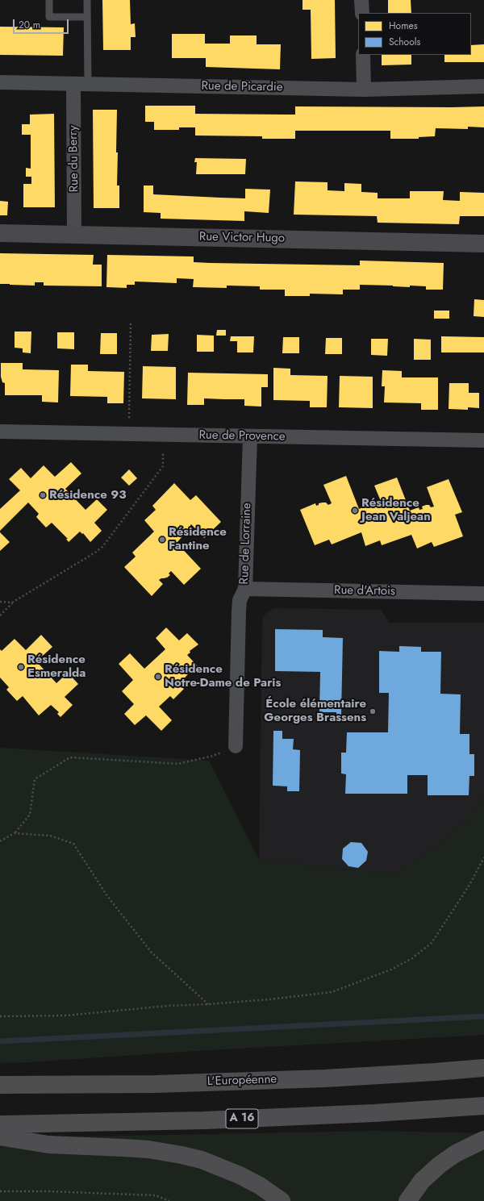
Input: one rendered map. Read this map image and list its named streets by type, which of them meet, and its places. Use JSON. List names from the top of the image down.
{
  "streets": {
    "highway": ["L'Européenne", "A 16"],
    "street": [
      "Rue de Picardie",
      "Rue du Berry",
      "Rue Victor Hugo",
      "Rue de Provence",
      "Rue de Lorraine",
      "Rue d'Artois"
    ]
  },
  "crossings": [
    ["Rue de Picardie", "Rue du Berry"],
    ["Rue du Berry", "Rue Victor Hugo"],
    ["Rue de Provence", "Rue de Lorraine"],
    ["Rue de Lorraine", "Rue d'Artois"]
  ],
  "places": [
    "Résidence 93",
    "Résidence Jean Valjean",
    "Résidence Fantine",
    "Résidence Esmeralda",
    "Résidence Notre-Dame de Paris",
    "École élémentaire Georges Brassens"
  ],
  "legend": ["Homes", "Schools"],
  "scale_bar": "20 m"
}
